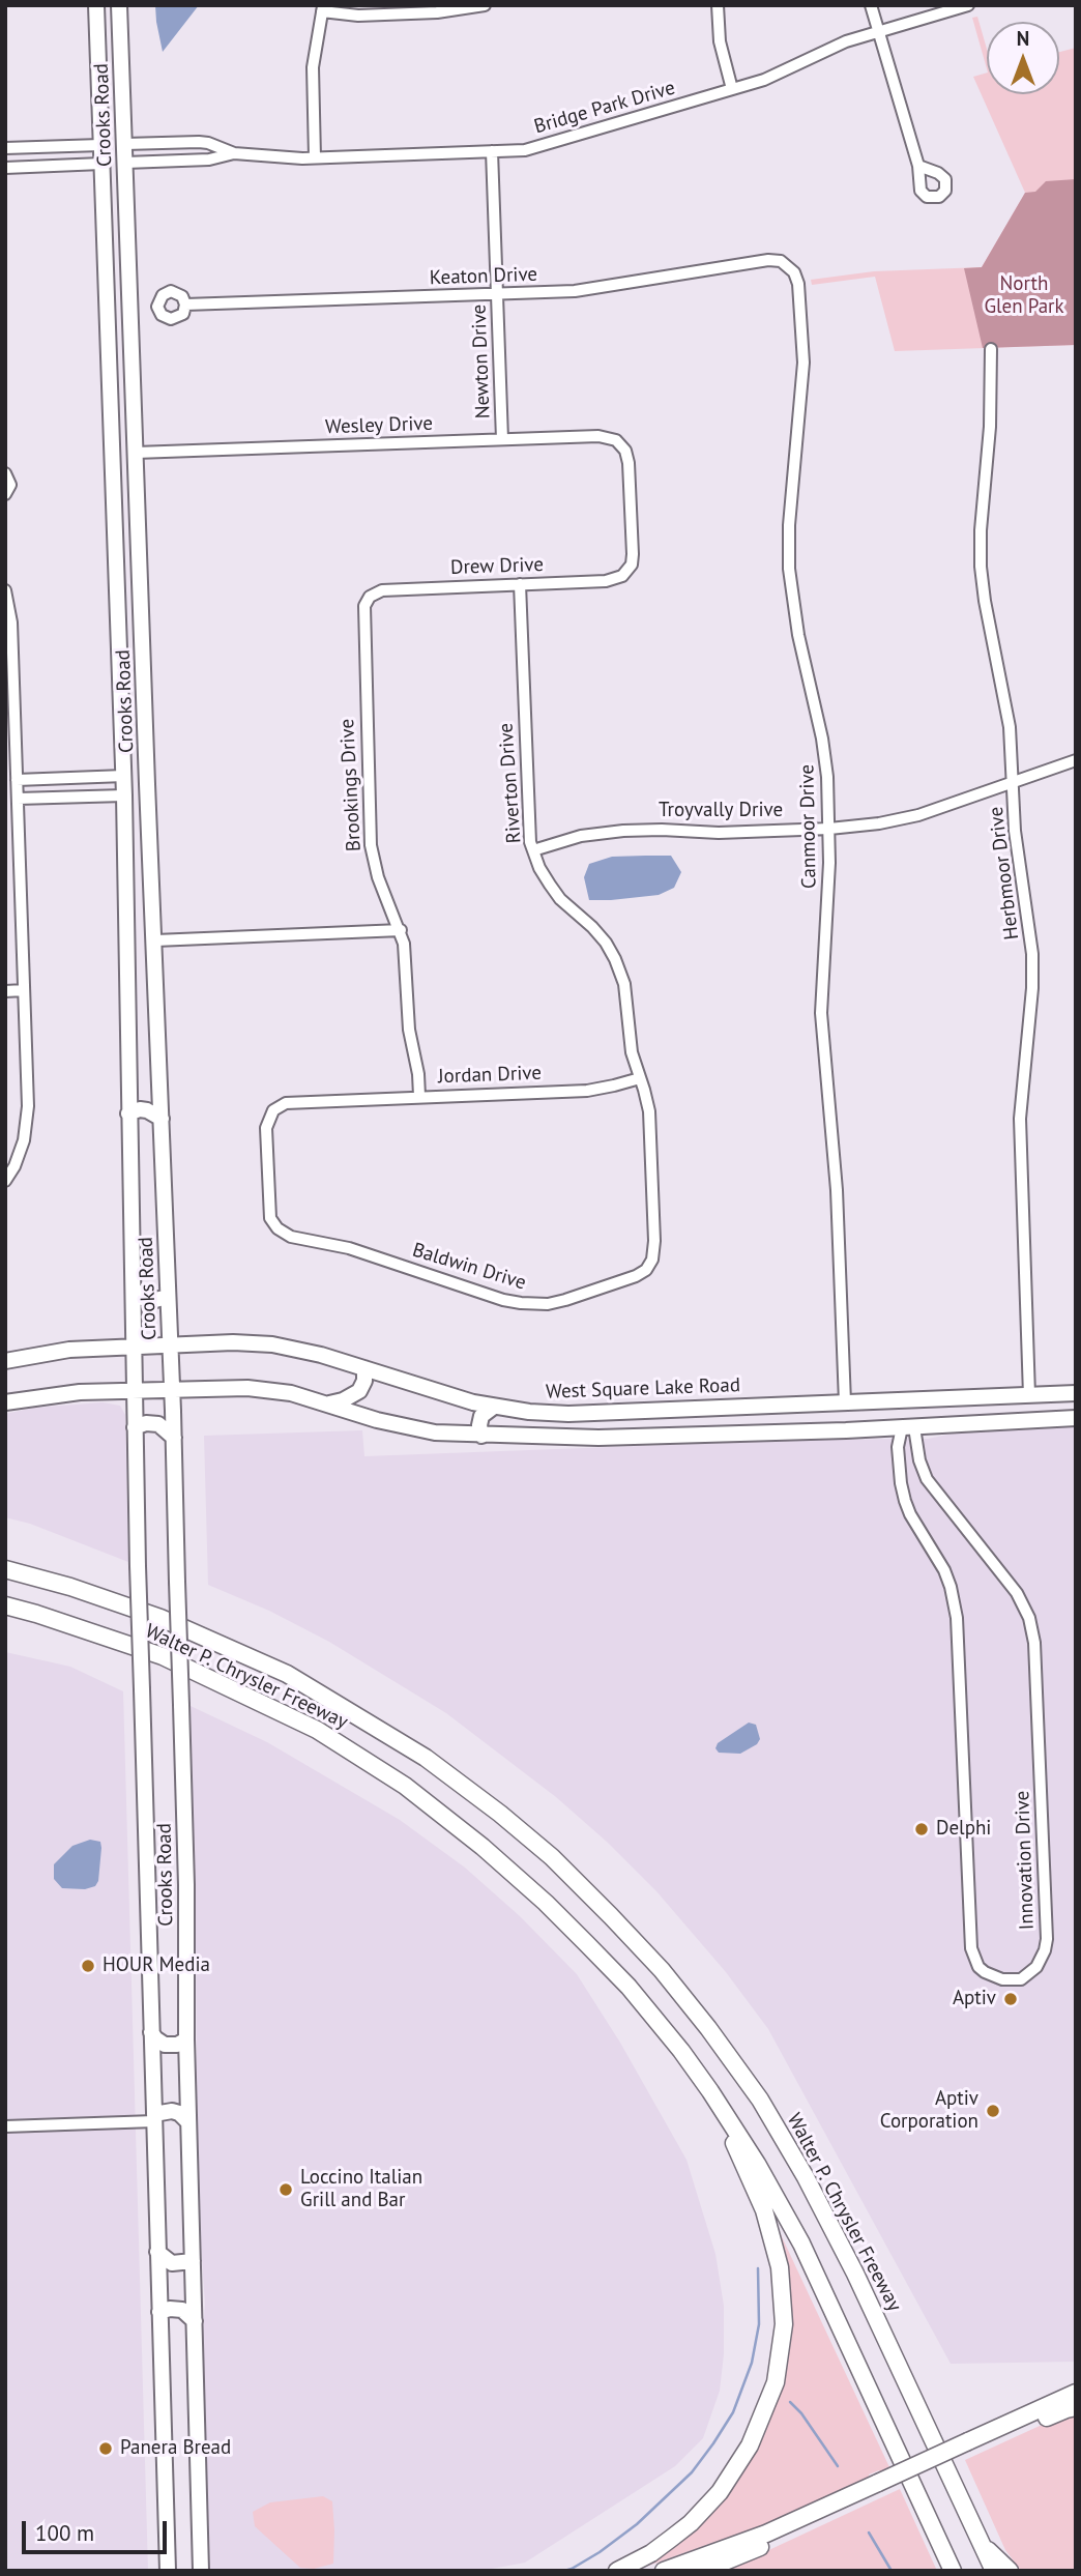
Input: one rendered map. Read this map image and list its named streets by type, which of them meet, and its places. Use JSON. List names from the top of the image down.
{
  "streets": {
    "highway": ["Walter P. Chrysler Freeway"],
    "main road": ["Crooks Road", "West Square Lake Road"],
    "street": [
      "Bridge Park Drive",
      "Keaton Drive",
      "Newton Drive",
      "Wesley Drive",
      "Drew Drive",
      "Riverton Drive",
      "Brookings Drive",
      "Troyvally Drive",
      "Canmoor Drive",
      "Herbmoor Drive",
      "Jordan Drive",
      "Baldwin Drive",
      "Innovation Drive"
    ]
  },
  "crossings": [
    ["Bridge Park Drive", "Crooks Road"],
    ["Bridge Park Drive", "Newton Drive"],
    ["Crooks Road", "Wesley Drive"],
    ["Crooks Road", "West Square Lake Road"],
    ["Keaton Drive", "Newton Drive"],
    ["Keaton Drive", "Canmoor Drive"],
    ["Newton Drive", "Wesley Drive"],
    ["Wesley Drive", "Drew Drive"],
    ["Drew Drive", "Riverton Drive"],
    ["Drew Drive", "Brookings Drive"],
    ["Riverton Drive", "Troyvally Drive"],
    ["Riverton Drive", "Jordan Drive"],
    ["Riverton Drive", "Baldwin Drive"],
    ["Brookings Drive", "Jordan Drive"],
    ["Troyvally Drive", "Canmoor Drive"],
    ["Troyvally Drive", "Herbmoor Drive"],
    ["Canmoor Drive", "West Square Lake Road"],
    ["Herbmoor Drive", "West Square Lake Road"],
    ["Jordan Drive", "Baldwin Drive"]
  ],
  "parks": ["North Glen Park"],
  "places": [
    "Delphi",
    "HOUR Media",
    "Aptiv",
    "Aptiv Corporation",
    "Loccino Italian Grill and Bar",
    "Panera Bread"
  ],
  "scale_bar": "100 m",
  "north": "top"
}
